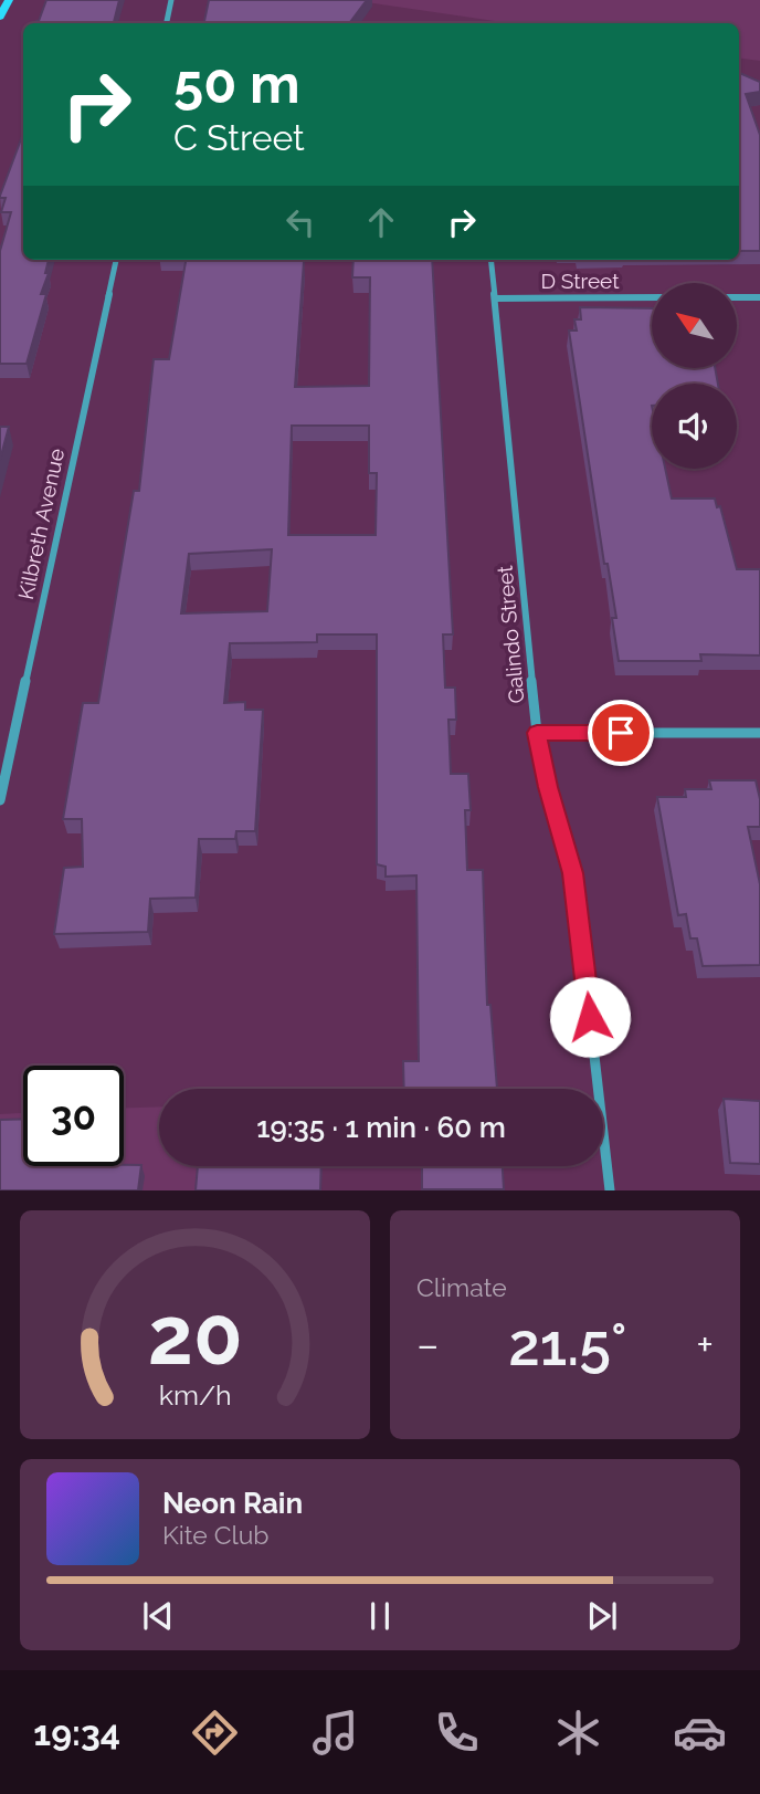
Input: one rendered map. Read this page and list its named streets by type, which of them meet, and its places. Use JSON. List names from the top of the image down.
{
  "streets": {
    "street": ["D Street", "Kilbreth Avenue", "Galindo Street"]
  },
  "crossings": [
    ["D Street", "Galindo Street"]
  ],
  "north": "top left",
  "page": {
    "turn": ["50 m", "C Street"],
    "limit": "30",
    "trip": "19:35 · 1 min · 60 m",
    "tile": "Climate",
    "heat": ["−", "21.5°", "+"],
    "song": ["Neon Rain", "Kite Club"],
    "tabs": "19:34",
    "gauge": ["20", "km/h"]
  }
}
